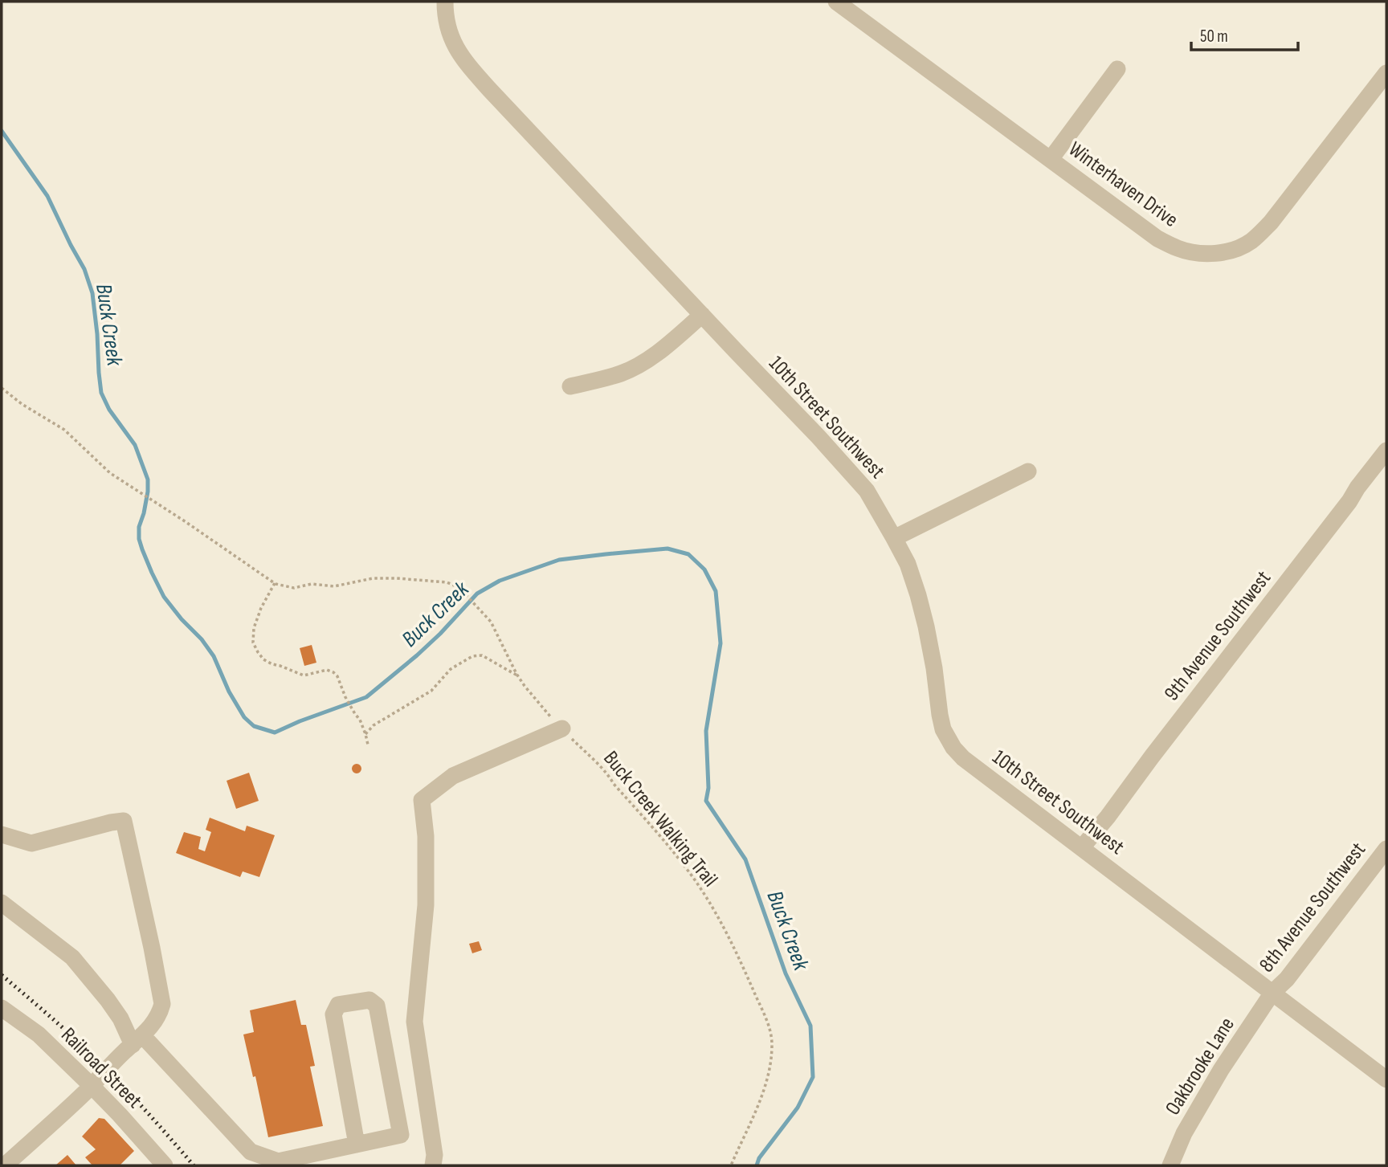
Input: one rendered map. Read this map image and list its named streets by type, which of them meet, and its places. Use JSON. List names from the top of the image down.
{
  "streets": {
    "street": [
      "Winterhaven Drive",
      "10th Street Southwest",
      "9th Avenue Southwest",
      "8th Avenue Southwest",
      "Oakbrooke Lane",
      "Railroad Street"
    ],
    "path": ["Buck Creek Walking Trail"]
  },
  "crossings": [
    ["10th Street Southwest", "9th Avenue Southwest"],
    ["10th Street Southwest", "8th Avenue Southwest"],
    ["10th Street Southwest", "Oakbrooke Lane"],
    ["8th Avenue Southwest", "Oakbrooke Lane"]
  ],
  "water": ["Buck Creek"],
  "scale_bar": "50 m"
}
